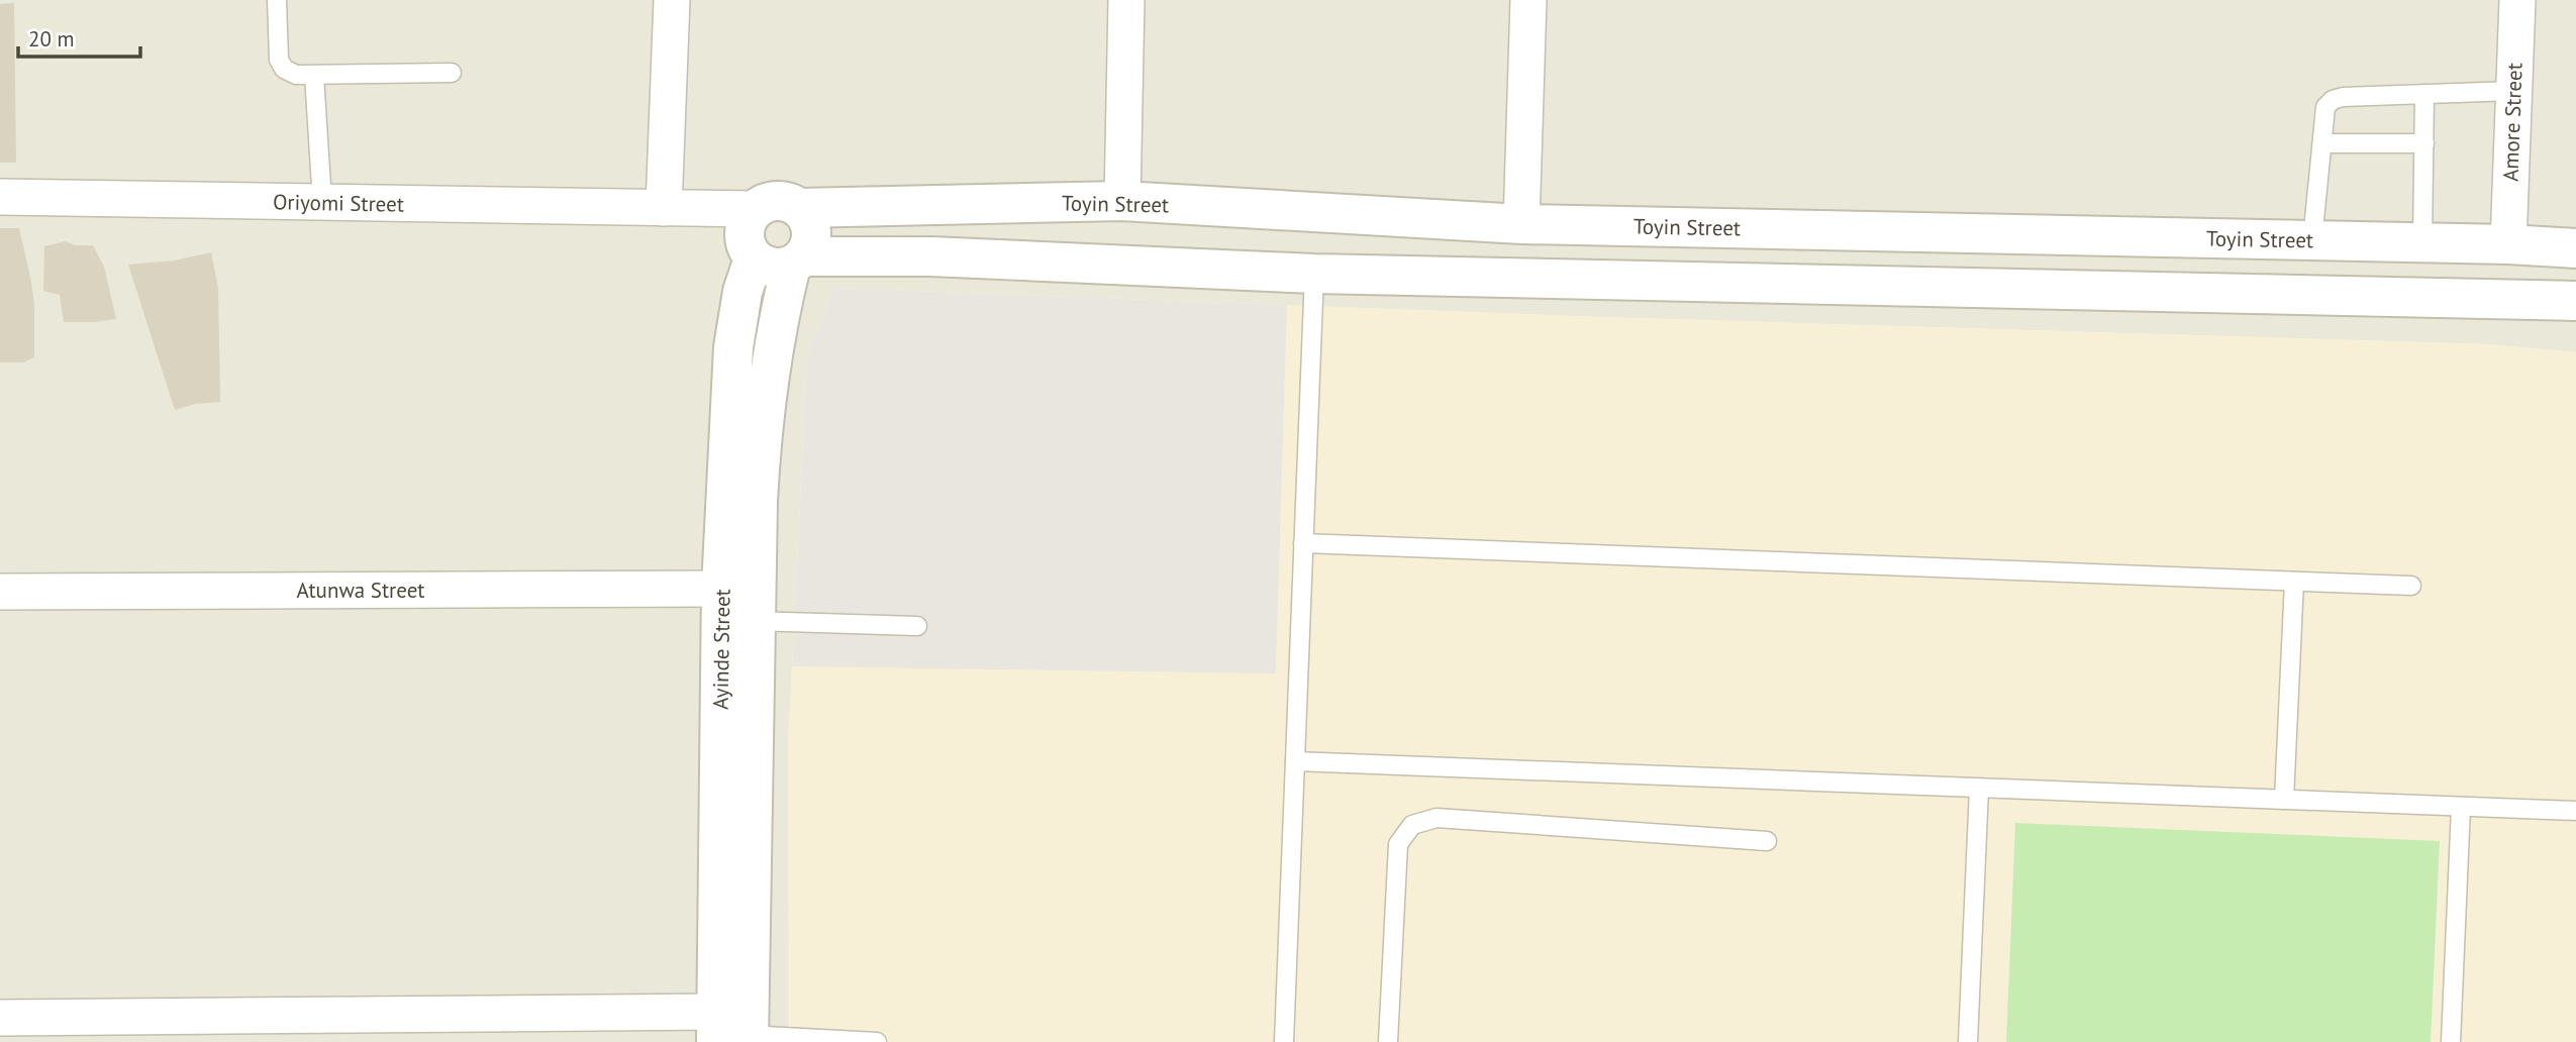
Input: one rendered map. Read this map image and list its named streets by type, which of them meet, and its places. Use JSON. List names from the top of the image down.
{
  "streets": {
    "street": [
      "Amore Street",
      "Oriyomi Street",
      "Toyin Street",
      "Atunwa Street",
      "Ayinde Street"
    ]
  },
  "crossings": [
    ["Amore Street", "Toyin Street"],
    ["Toyin Street", "Ayinde Street"],
    ["Atunwa Street", "Ayinde Street"]
  ],
  "scale_bar": "20 m"
}
